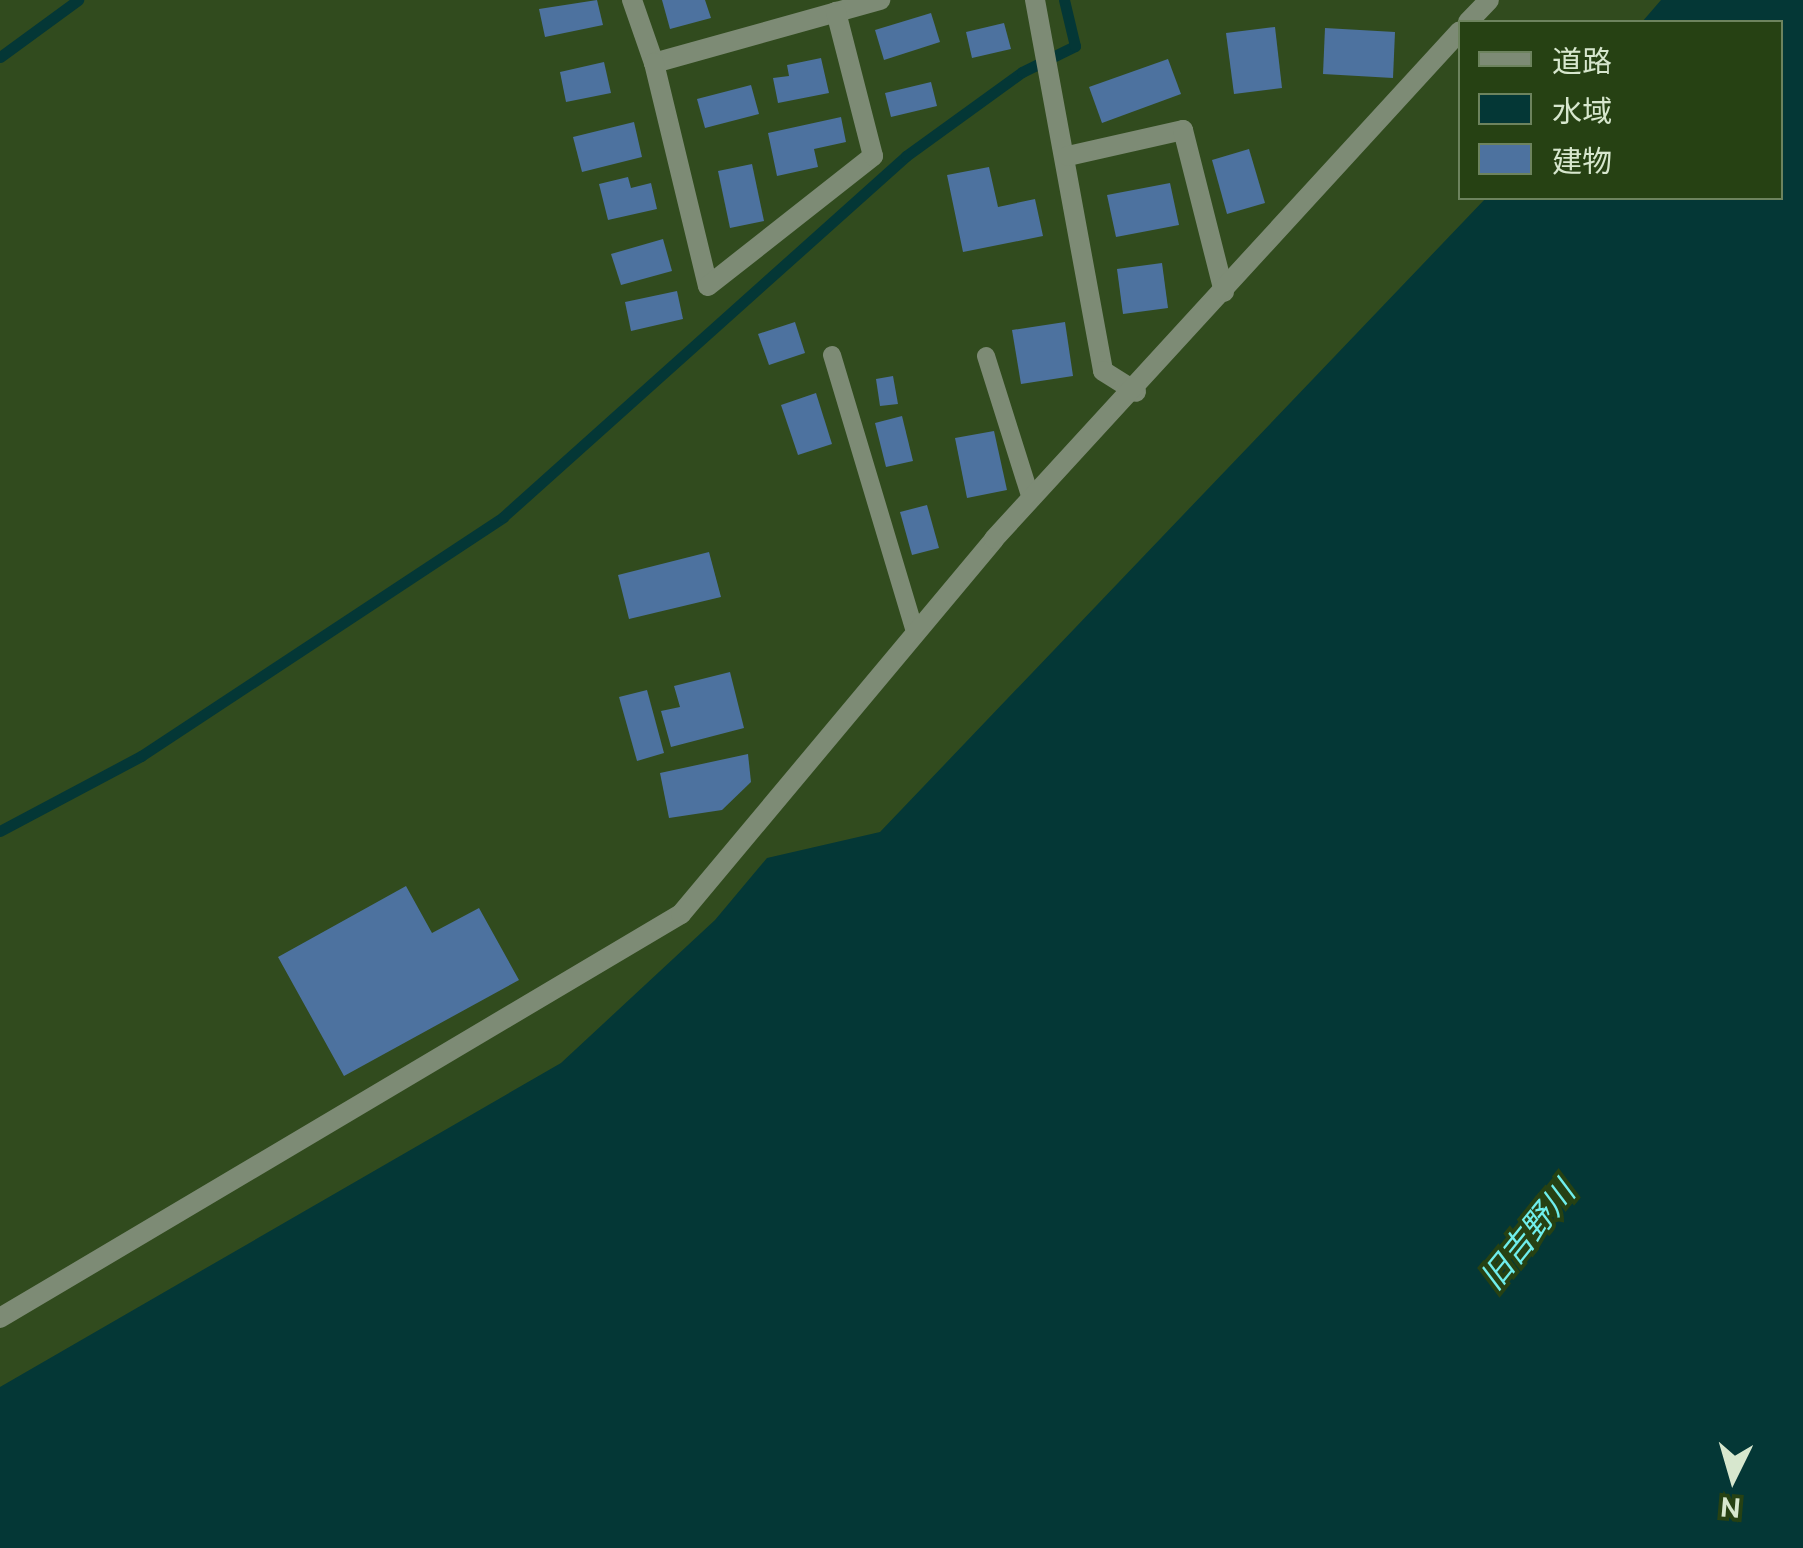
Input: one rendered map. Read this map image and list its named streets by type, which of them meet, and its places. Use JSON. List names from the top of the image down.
{
  "water": ["旧吉野川"],
  "legend": ["道路", "水域", "建物"],
  "north": "bottom"
}
